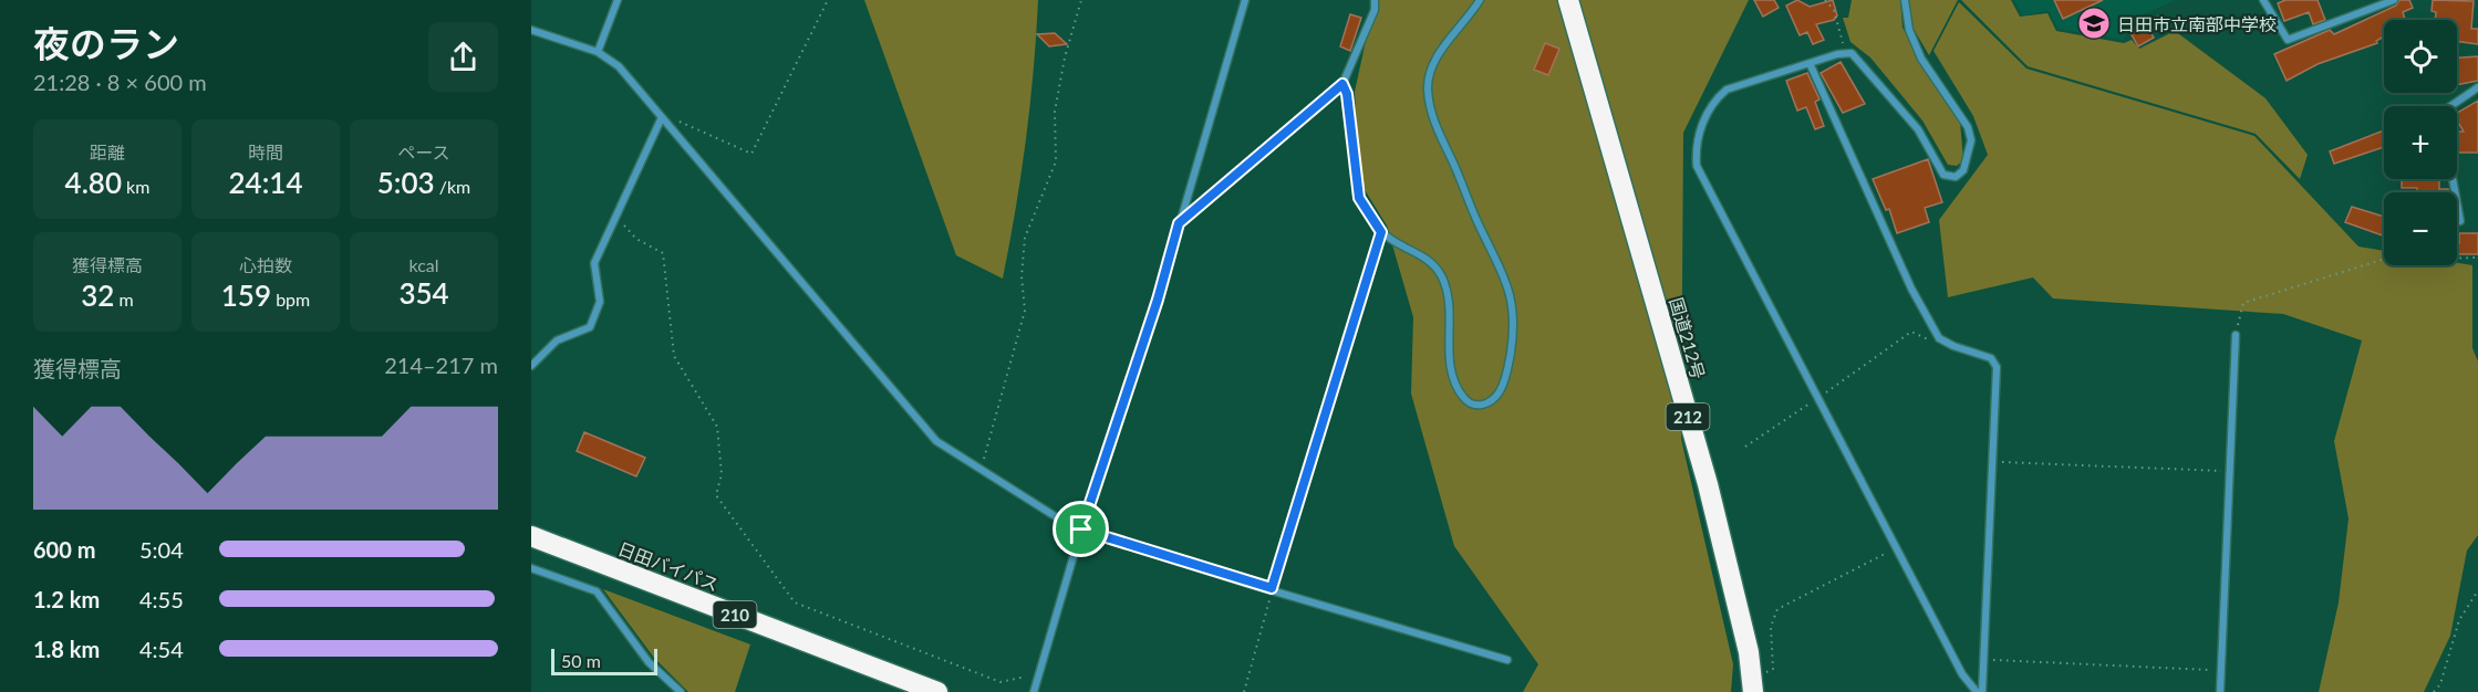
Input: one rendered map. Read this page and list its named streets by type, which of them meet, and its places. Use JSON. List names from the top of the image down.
{
  "streets": {
    "highway": [
      "国道212号",
      "212",
      "日田バイパス",
      "210"
    ]
  },
  "places": {
    "school or university": ["日田市立南部中学校"]
  },
  "scale_bar": "50 m",
  "page": {
    "heading": ["夜のラン", "21:28 · 8 × 600 m"],
    "map_buttons": ["+", "−"],
    "stats": [
      ["距離", "4.80 km"],
      ["時間", "24:14"],
      ["ペース", "5:03 /km"],
      ["獲得標高", "32 m"],
      ["心拍数", "159 bpm"],
      ["kcal", "354"]
    ],
    "chart": ["獲得標高", "214–217 m"],
    "list": [
      {
        "name": "600 m",
        "note": "5:04"
      },
      {
        "name": "1.2 km",
        "note": "4:55"
      },
      {
        "name": "1.8 km",
        "note": "4:54"
      }
    ],
    "scale": "50 m"
  }
}
